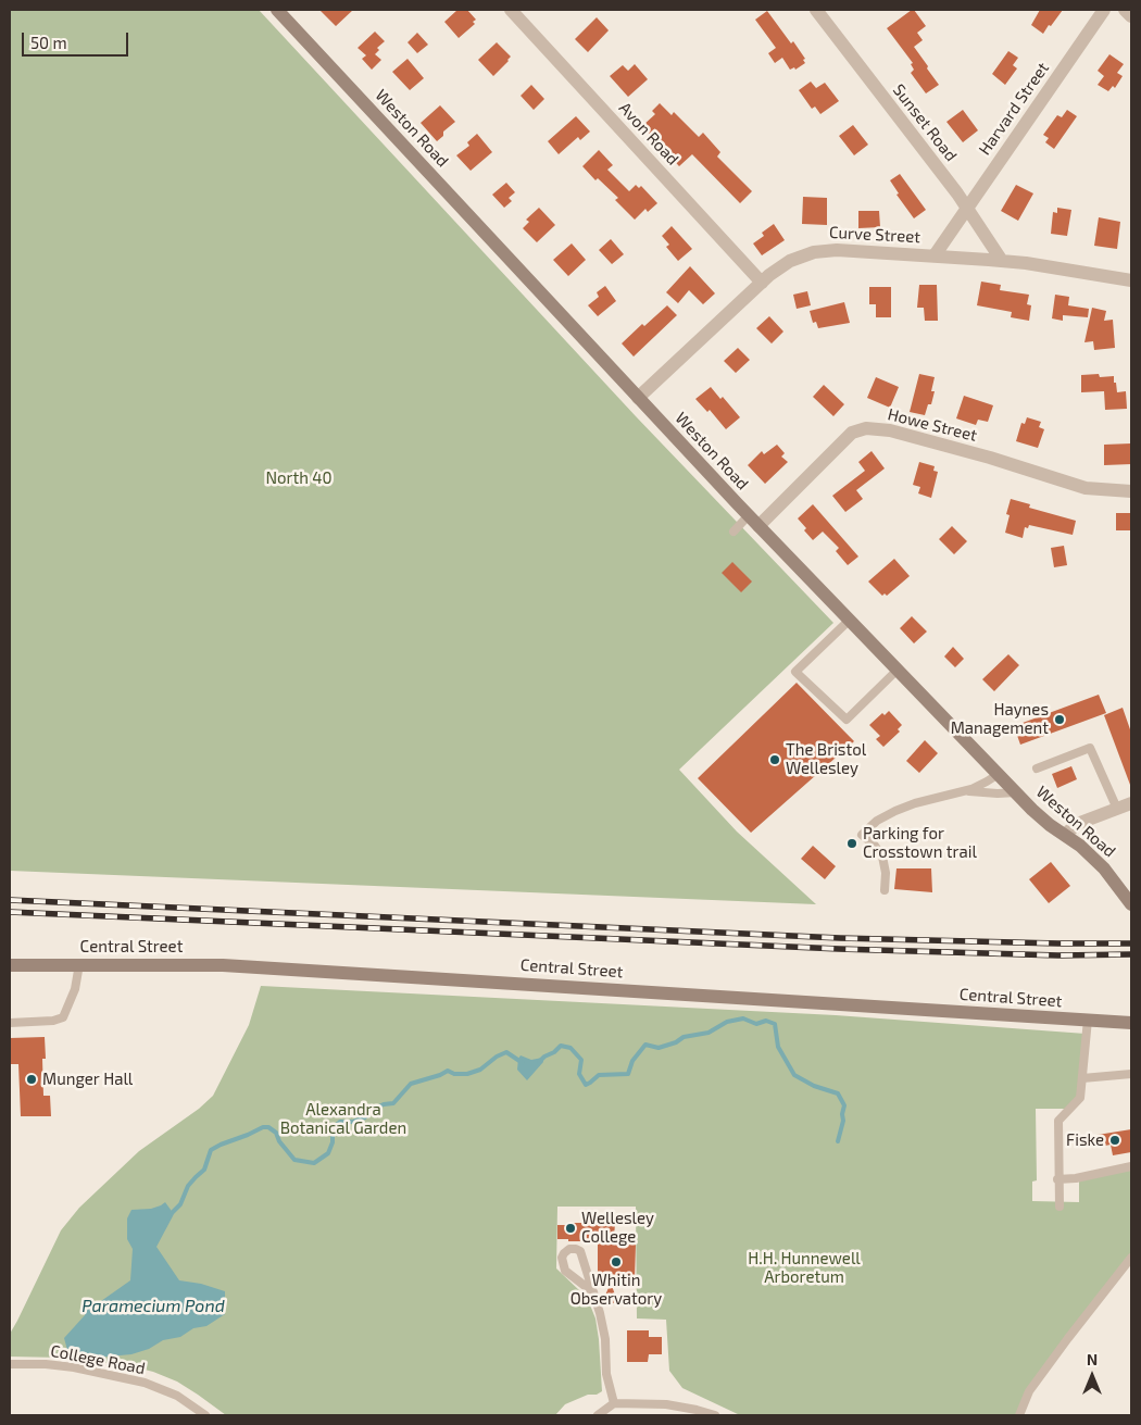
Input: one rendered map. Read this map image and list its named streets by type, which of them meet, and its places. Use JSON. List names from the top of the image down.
{
  "streets": {
    "main road": ["Weston Road", "Central Street"],
    "street": [
      "Harvard Street",
      "Sunset Road",
      "Avon Road",
      "Curve Street",
      "Howe Street"
    ],
    "lane": ["College Road"]
  },
  "crossings": [
    ["Harvard Street", "Sunset Road"],
    ["Harvard Street", "Curve Street"],
    ["Sunset Road", "Curve Street"],
    ["Weston Road", "Curve Street"],
    ["Weston Road", "Howe Street"],
    ["Avon Road", "Curve Street"]
  ],
  "water": ["Paramecium Pond"],
  "parks": ["North 40", "Alexandra Botanical Garden", "H.H. Hunnewell Arboretum"],
  "places": [
    "Haynes Management",
    "The Bristol Wellesley",
    "Parking for Crosstown trail",
    "Munger Hall",
    "Fiske",
    "Wellesley College",
    "Whitin Observatory"
  ],
  "scale_bar": "50 m",
  "north": "top"
}
